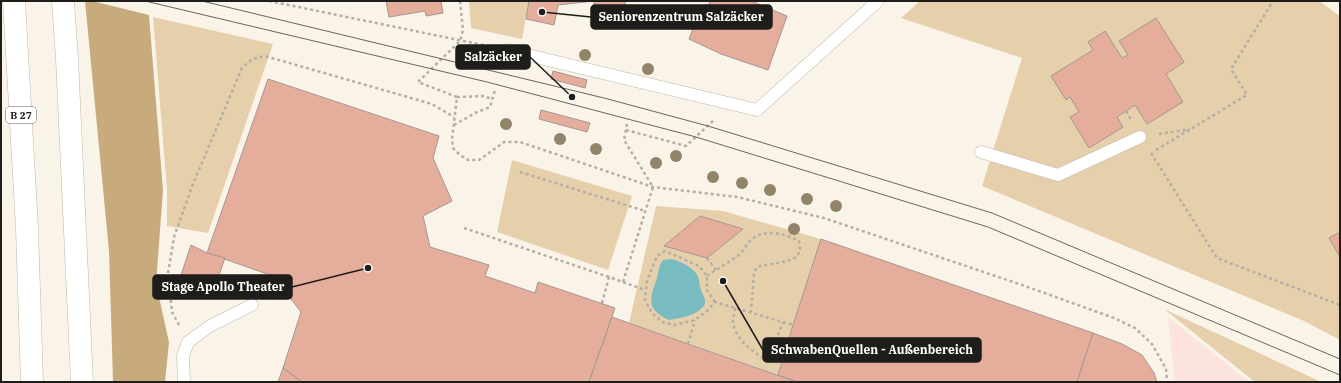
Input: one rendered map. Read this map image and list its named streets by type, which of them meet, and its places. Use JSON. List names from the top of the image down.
{
  "streets": {
    "highway": ["B 27"]
  },
  "places": [
    "Seniorenzentrum Salzäcker",
    "Salzäcker",
    "Stage Apollo Theater",
    "SchwabenQuellen - Außenbereich"
  ]
}
